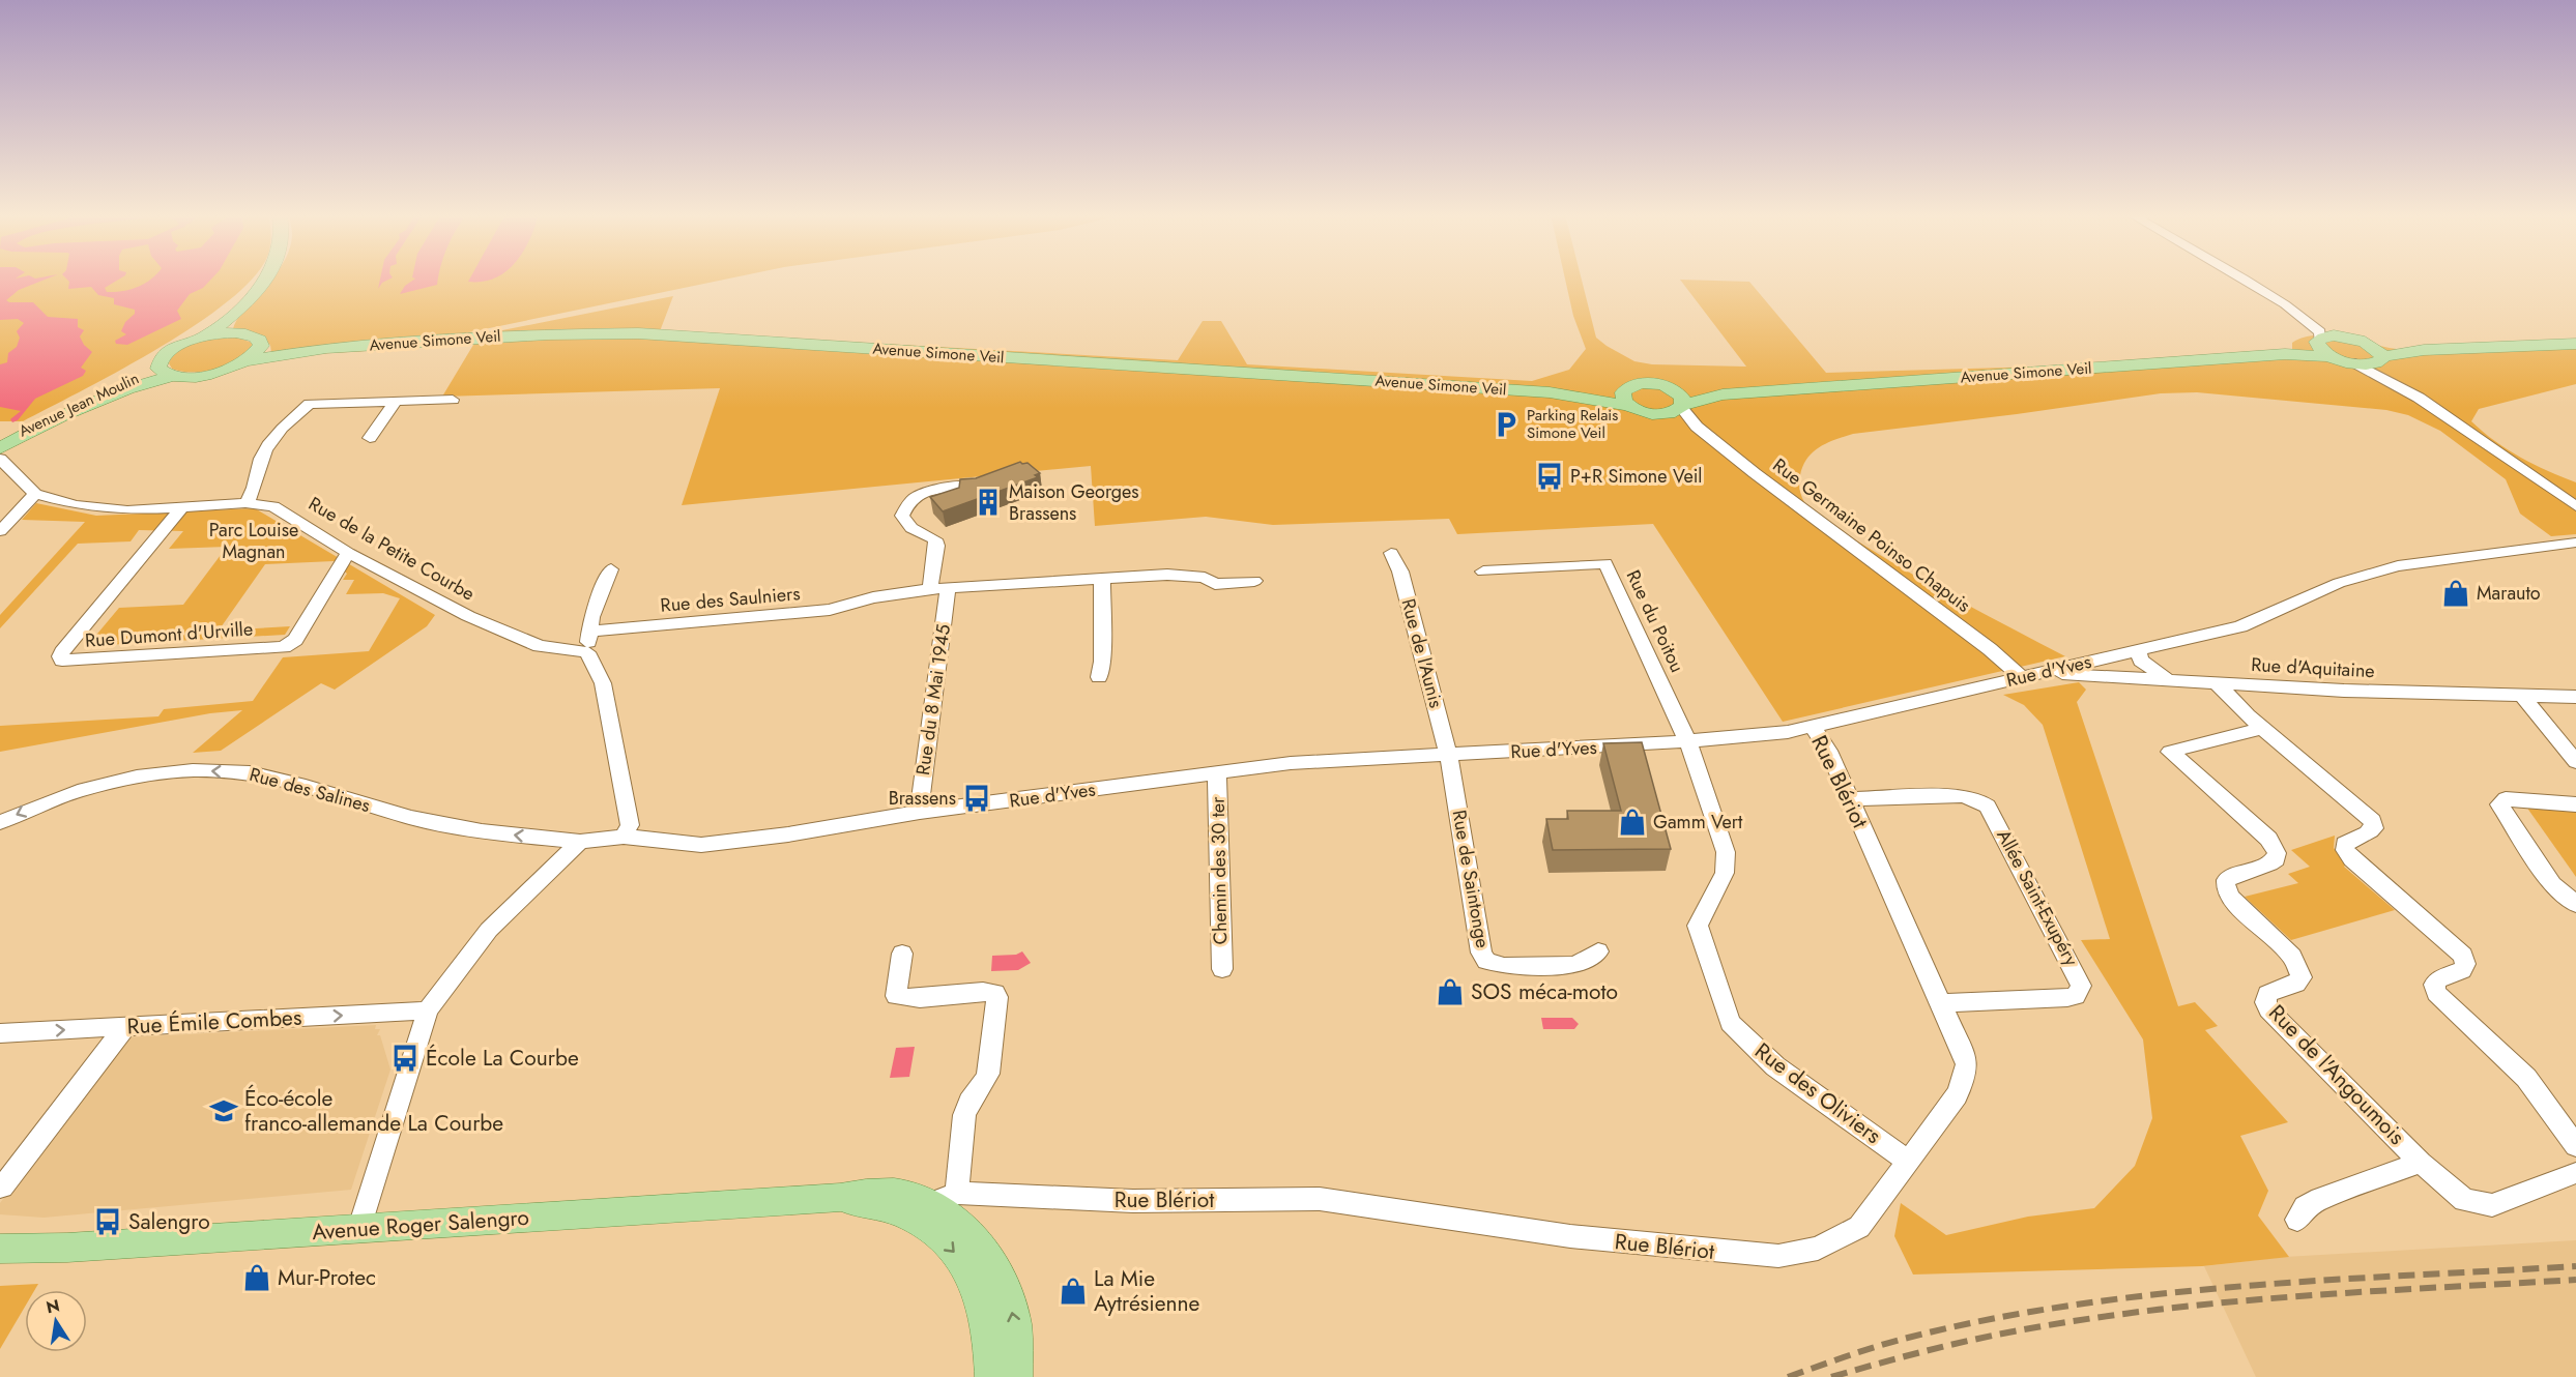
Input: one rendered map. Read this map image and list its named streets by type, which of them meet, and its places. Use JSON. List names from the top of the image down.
{
  "streets": {
    "main road": ["Avenue Simone Veil", "Avenue Jean Moulin", "Avenue Roger Salengro"],
    "street": [
      "Rue Germaine Poinso Chapuis",
      "Rue de la Petite Courbe",
      "Rue des Saulniers",
      "Rue du Poitou",
      "Rue Dumont d'Urville",
      "Rue de l'Aunis",
      "Rue d'Aquitaine",
      "Rue d'Yves",
      "Rue du 8 Mai 1945",
      "Rue Blériot",
      "Rue des Salines",
      "Chemin des 30 ter",
      "Rue de Saintonge",
      "Allée Saint-Exupéry",
      "Rue Émile Combes",
      "Rue de l'Angoumois",
      "Rue des Oliviers"
    ]
  },
  "crossings": [
    ["Avenue Simone Veil", "Avenue Jean Moulin"],
    ["Avenue Simone Veil", "Rue Germaine Poinso Chapuis"],
    ["Rue Germaine Poinso Chapuis", "Rue d'Yves"],
    ["Rue de la Petite Courbe", "Rue Dumont d'Urville"],
    ["Rue du Poitou", "Rue d'Yves"],
    ["Rue du Poitou", "Rue des Oliviers"],
    ["Rue de l'Aunis", "Rue d'Yves"],
    ["Rue de l'Aunis", "Rue de Saintonge"],
    ["Rue d'Aquitaine", "Rue d'Yves"],
    ["Rue d'Yves", "Rue du 8 Mai 1945"],
    ["Rue d'Yves", "Rue Blériot"],
    ["Rue d'Yves", "Rue des Salines"],
    ["Rue d'Yves", "Chemin des 30 ter"],
    ["Rue d'Yves", "Rue de Saintonge"],
    ["Rue d'Yves", "Rue des Oliviers"],
    ["Rue Blériot", "Allée Saint-Exupéry"],
    ["Rue Blériot", "Rue des Oliviers"],
    ["Rue Blériot", "Avenue Roger Salengro"]
  ],
  "one_way": ["Rue des Salines", "Rue Émile Combes"],
  "parks": ["Parc Louise Magnan"],
  "places": {
    "parking": ["Parking Relais Simone Veil"],
    "bus stop": [
      "P+R Simone Veil",
      "Brassens",
      "École La Courbe",
      "Salengro"
    ],
    "building": ["Maison Georges Brassens"],
    "shop": [
      "Marauto",
      "Gamm Vert",
      "SOS méca-moto",
      "Mur-Protec",
      "La Mie Aytrésienne"
    ],
    "school or university": ["Éco-école franco-allemande La Courbe"]
  },
  "north": "top"
}
